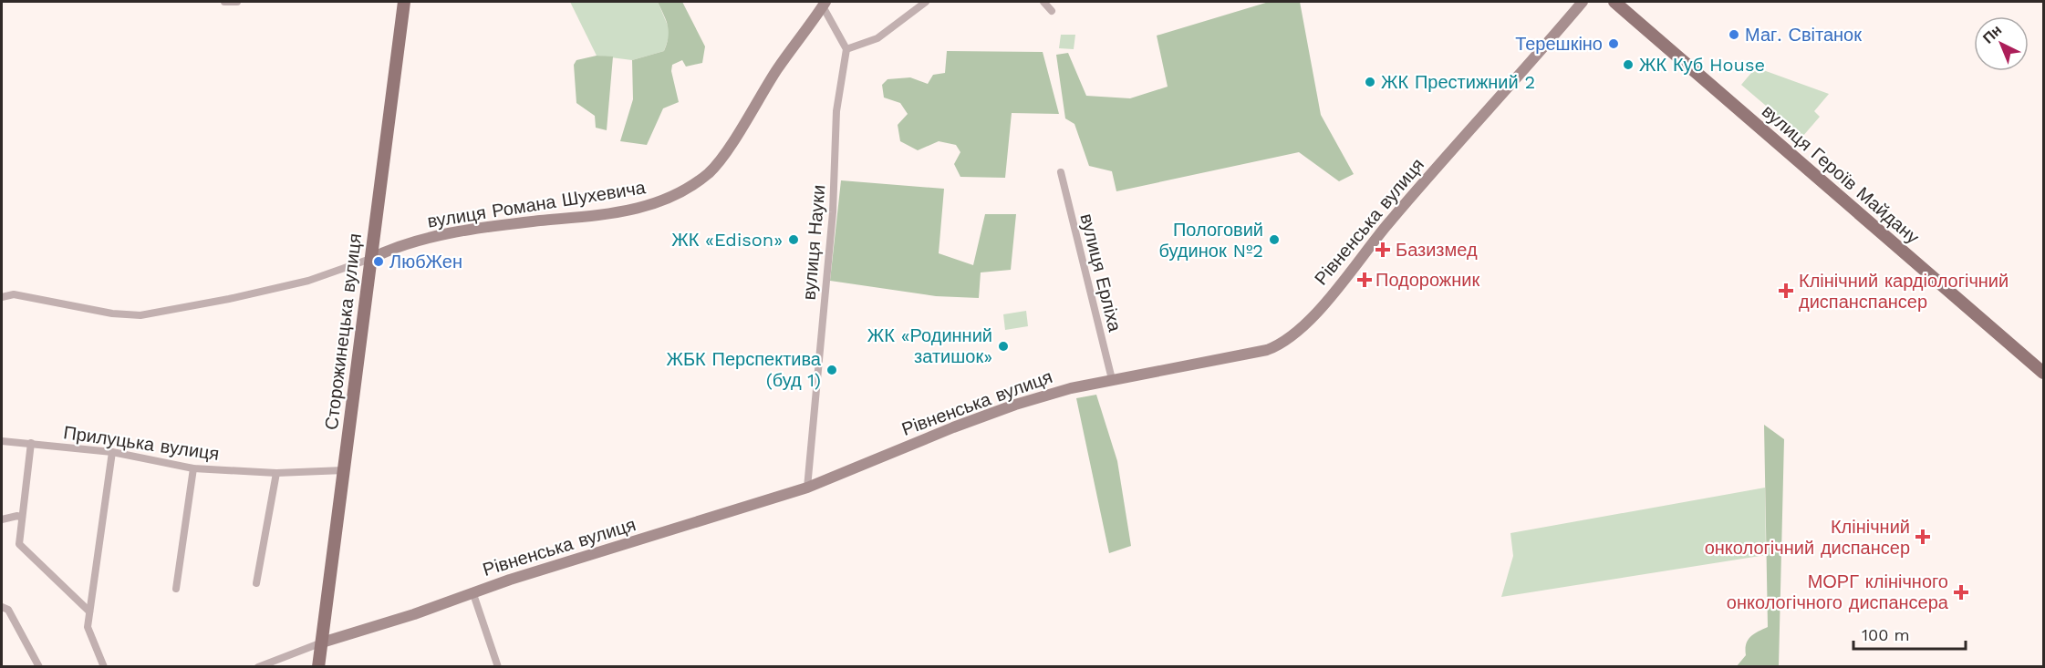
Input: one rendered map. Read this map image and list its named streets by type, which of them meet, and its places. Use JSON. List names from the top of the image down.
{
  "streets": {
    "main road": ["вулиця Героїв Майдану", "Сторожинецька вулиця"],
    "street": [
      "вулиця Романа Шухевича",
      "Рівненська вулиця",
      "вулиця Науки",
      "вулиця Ерліха",
      "Прилуцька вулиця"
    ]
  },
  "crossings": [
    ["вулиця Романа Шухевича", "Сторожинецька вулиця"],
    ["Рівненська вулиця", "вулиця Науки"],
    ["Рівненська вулиця", "вулиця Ерліха"],
    ["Рівненська вулиця", "Сторожинецька вулиця"],
    ["Сторожинецька вулиця", "Прилуцька вулиця"]
  ],
  "places": {
    "other": [
      "Маг. Світанок",
      "Терешкіно",
      "ЖК Куб House",
      "ЖК Престижний 2",
      "ЖК «Edison»",
      "Пологовий будинок №2",
      "ЛюбЖен",
      "ЖК «Родинний затишок»",
      "ЖБК Перспектива (буд 1)"
    ],
    "health": [
      "Базизмед",
      "Подорожник",
      "Клінічний кардіологічний диспанспансер",
      "Клінічний онкологічний диспансер",
      "МОРГ клінічного онкологічного диспансера"
    ]
  },
  "scale_bar": "100 m",
  "north": "top left"
}
